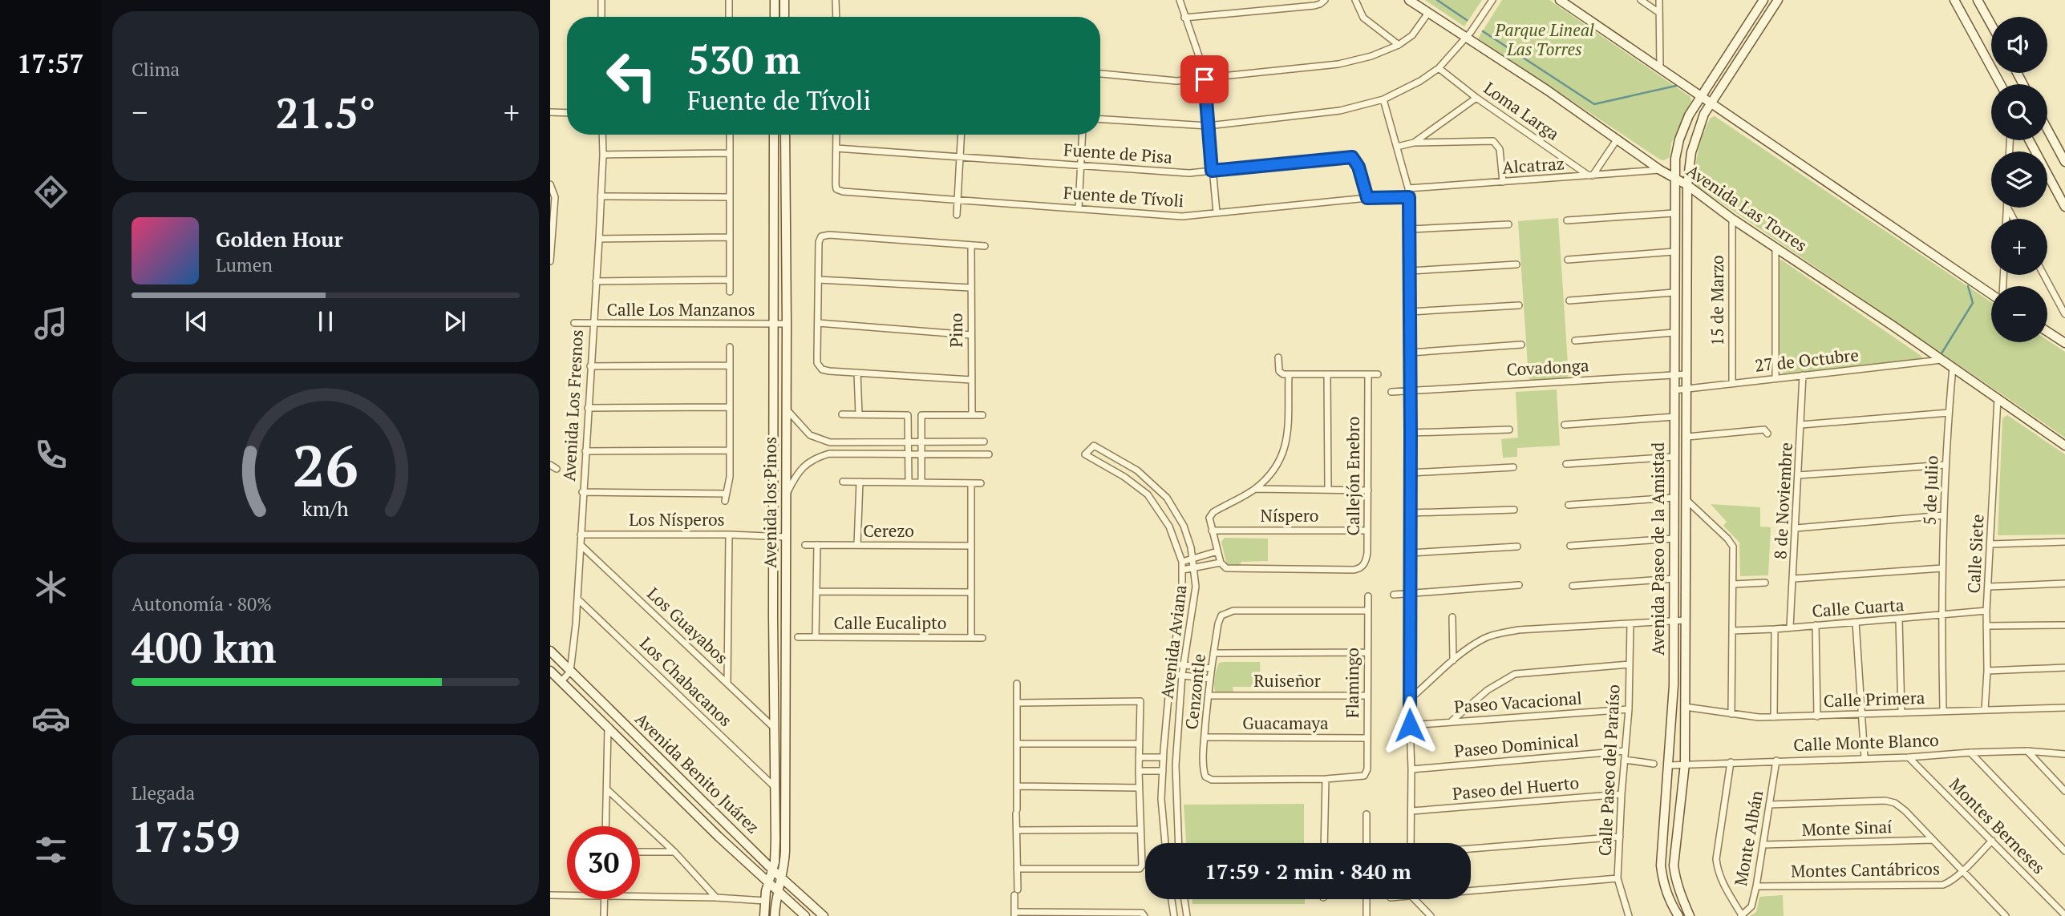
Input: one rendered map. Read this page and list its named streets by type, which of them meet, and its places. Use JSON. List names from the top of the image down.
{
  "streets": {
    "street": [
      "Loma Larga",
      "Fuente de Pisa",
      "Alcatraz",
      "Fuente de Tívoli",
      "Avenida Las Torres",
      "15 de Marzo",
      "Calle Los Manzanos",
      "Pino",
      "27 de Octubre",
      "Covadonga",
      "Avenida Los Fresnos",
      "Callejón Enebro",
      "5 de Julio",
      "8 de Noviembre",
      "Avenida los Pinos",
      "Níspero",
      "Los Nísperos",
      "Cerezo",
      "Avenida Paseo de la Amistad",
      "Calle Siete",
      "Calle Cuarta",
      "Calle Eucalipto",
      "Los Guayabos",
      "Avenida Aviana",
      "Ruiseñor",
      "Los Chabacanos",
      "Flamingo",
      "Cenzontle",
      "Calle Primera",
      "Paseo Vacacional",
      "Guacamaya",
      "Calle Monte Blanco",
      "Paseo Dominical",
      "Calle Paseo del Paraíso",
      "Avenida Benito Juárez",
      "Paseo del Huerto",
      "Montes Berneses",
      "Monte Sinaí",
      "Monte Albán",
      "Montes Cantábricos"
    ]
  },
  "crossings": [
    ["Loma Larga", "Alcatraz"],
    ["Fuente de Pisa", "Fuente de Tívoli"],
    ["Alcatraz", "Avenida Las Torres"],
    ["Avenida Las Torres", "15 de Marzo"],
    ["Avenida Las Torres", "27 de Octubre"],
    ["Avenida Las Torres", "5 de Julio"],
    ["Avenida Las Torres", "Avenida Paseo de la Amistad"],
    ["Avenida Las Torres", "Calle Siete"],
    ["15 de Marzo", "27 de Octubre"],
    ["Calle Los Manzanos", "Avenida Los Fresnos"],
    ["Calle Los Manzanos", "Avenida los Pinos"],
    ["27 de Octubre", "8 de Noviembre"],
    ["27 de Octubre", "Avenida Paseo de la Amistad"],
    ["Covadonga", "Avenida Paseo de la Amistad"],
    ["Avenida Los Fresnos", "Los Nísperos"],
    ["Avenida Los Fresnos", "Los Guayabos"],
    ["Avenida Los Fresnos", "Los Chabacanos"],
    ["Avenida Los Fresnos", "Avenida Benito Juárez"],
    ["Callejón Enebro", "Níspero"],
    ["5 de Julio", "Calle Cuarta"],
    ["5 de Julio", "Calle Primera"],
    ["8 de Noviembre", "Calle Cuarta"],
    ["Avenida los Pinos", "Los Nísperos"],
    ["Avenida los Pinos", "Los Guayabos"],
    ["Avenida los Pinos", "Los Chabacanos"],
    ["Avenida los Pinos", "Avenida Benito Juárez"],
    ["Avenida Paseo de la Amistad", "Calle Primera"],
    ["Avenida Paseo de la Amistad", "Calle Monte Blanco"],
    ["Calle Siete", "Calle Cuarta"],
    ["Calle Siete", "Calle Primera"],
    ["Ruiseñor", "Flamingo"],
    ["Ruiseñor", "Cenzontle"],
    ["Flamingo", "Cenzontle"],
    ["Flamingo", "Guacamaya"],
    ["Cenzontle", "Guacamaya"],
    ["Paseo Vacacional", "Calle Paseo del Paraíso"],
    ["Calle Monte Blanco", "Montes Berneses"],
    ["Calle Monte Blanco", "Monte Albán"],
    ["Paseo Dominical", "Calle Paseo del Paraíso"],
    ["Calle Paseo del Paraíso", "Paseo del Huerto"],
    ["Montes Berneses", "Montes Cantábricos"],
    ["Monte Sinaí", "Monte Albán"],
    ["Monte Albán", "Montes Cantábricos"]
  ],
  "parks": ["Parque Lineal Las Torres"],
  "page": {
    "tabs": "17:57",
    "tile": [
      "Clima",
      ["Autonomía · 80%", "400 km"],
      ["Llegada", "17:59"]
    ],
    "map_buttons": ["+", "−"],
    "turn": ["530 m", "Fuente de Tívoli"],
    "heat": ["−", "21.5°", "+"],
    "song": ["Golden Hour", "Lumen"],
    "limit": "30",
    "trip": "17:59 · 2 min · 840 m",
    "gauge": ["26", "km/h"]
  }
}
